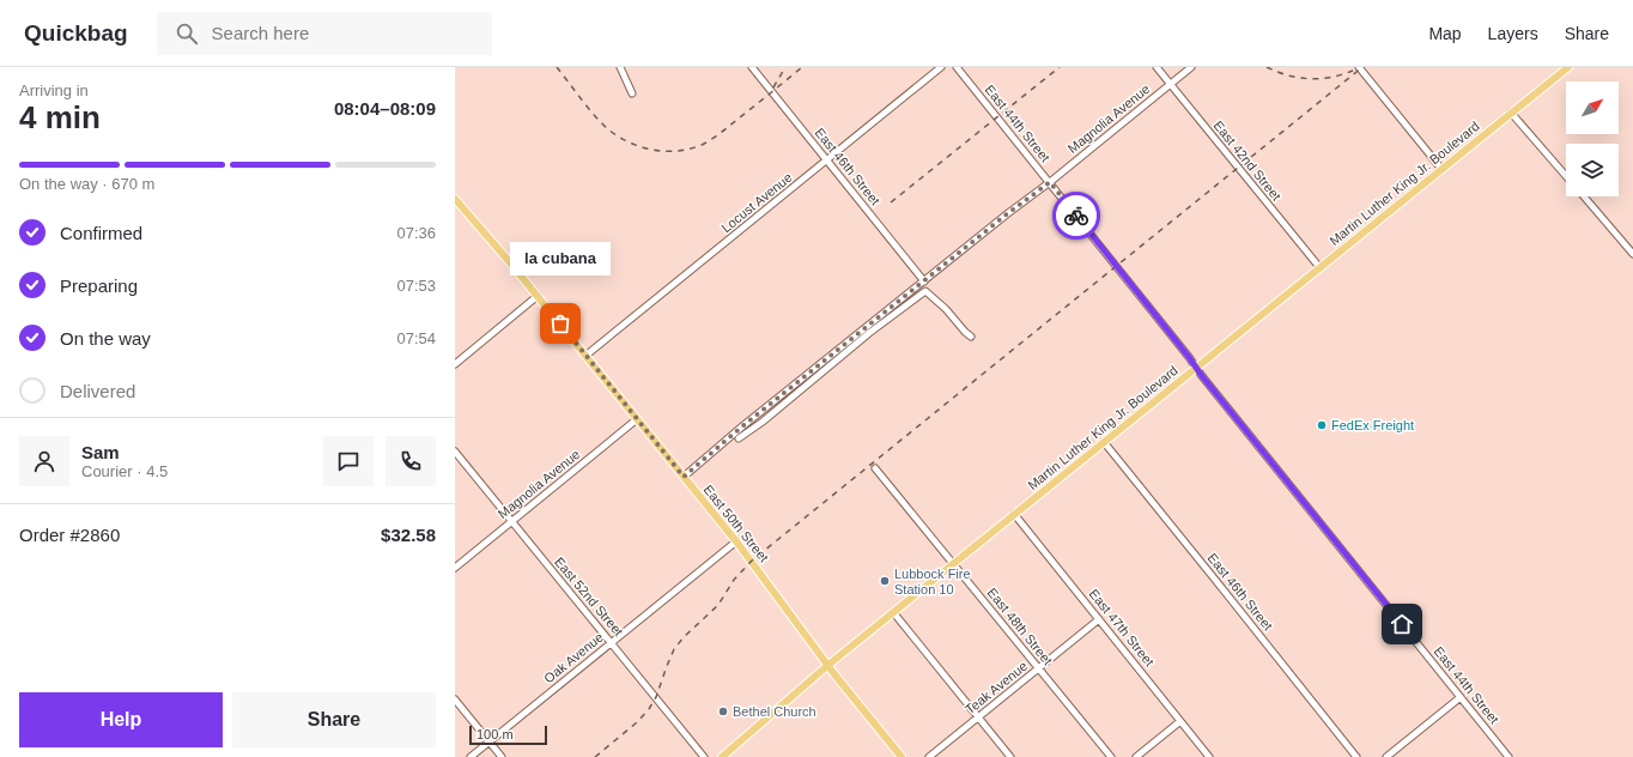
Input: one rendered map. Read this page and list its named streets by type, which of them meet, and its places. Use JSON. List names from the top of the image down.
{
  "streets": {
    "main road": ["Martin Luther King Jr. Boulevard", "East 50th Street"],
    "street": [
      "Magnolia Avenue",
      "East 44th Street",
      "East 42nd Street",
      "East 46th Street",
      "Locust Avenue",
      "East 52nd Street",
      "East 48th Street",
      "East 47th Street",
      "Oak Avenue",
      "Teak Avenue"
    ]
  },
  "crossings": [
    ["Magnolia Avenue", "East 44th Street"],
    ["Magnolia Avenue", "East 42nd Street"],
    ["Magnolia Avenue", "East 46th Street"],
    ["Magnolia Avenue", "East 50th Street"],
    ["Magnolia Avenue", "East 52nd Street"],
    ["East 44th Street", "Martin Luther King Jr. Boulevard"],
    ["East 42nd Street", "Martin Luther King Jr. Boulevard"],
    ["East 46th Street", "Martin Luther King Jr. Boulevard"],
    ["East 46th Street", "Locust Avenue"],
    ["Martin Luther King Jr. Boulevard", "East 50th Street"],
    ["Martin Luther King Jr. Boulevard", "East 48th Street"],
    ["Martin Luther King Jr. Boulevard", "East 47th Street"],
    ["Locust Avenue", "East 50th Street"],
    ["East 50th Street", "Oak Avenue"],
    ["East 52nd Street", "Oak Avenue"],
    ["East 48th Street", "Teak Avenue"],
    ["East 47th Street", "Teak Avenue"]
  ],
  "places": [
    "la cubana",
    "FedEx Freight",
    "Lubbock Fire Station 10",
    "Bethel Church"
  ],
  "scale_bar": "100 m",
  "north": "top right",
  "page": {
    "header": "Quickbag",
    "search": "Search here",
    "nav": ["Map", "Layers", "Share"],
    "heading": ["4 min", "Arriving in", "08:04–08:09"],
    "panel": [
      "Sam",
      "Courier · 4.5",
      "Order #2860",
      "$32.58"
    ],
    "bar": "On the way · 670 m",
    "list": [
      ["Confirmed", "07:36"],
      ["Preparing", "07:53"],
      ["On the way", "07:54"],
      "Delivered"
    ],
    "bubble": "la cubana",
    "buttons": ["Help", "Share"],
    "scale": "100 m"
  }
}
